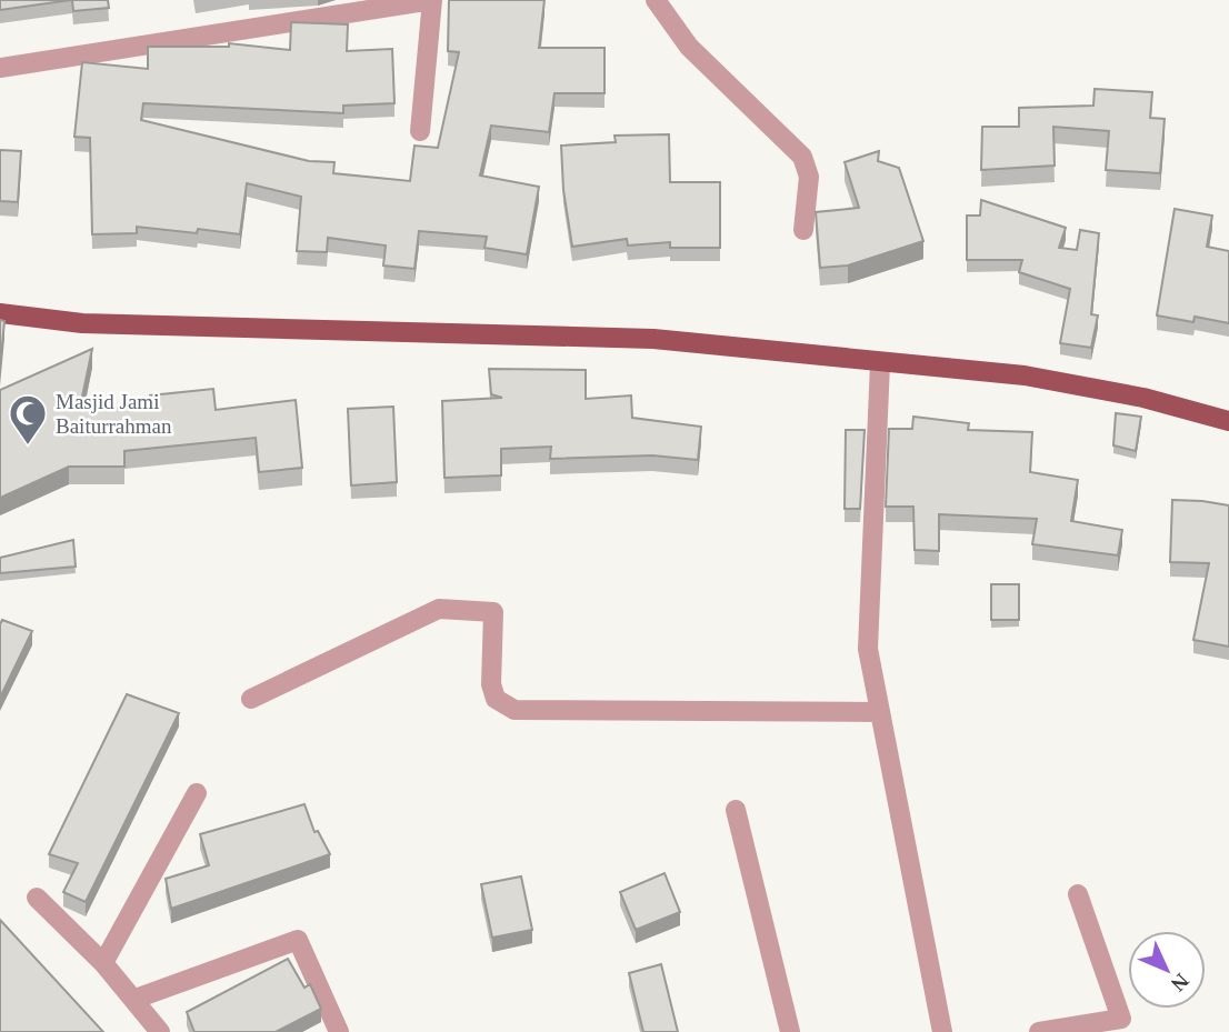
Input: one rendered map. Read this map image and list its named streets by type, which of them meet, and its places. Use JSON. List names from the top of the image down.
{
  "places": {
    "mosque": ["Masjid Jami Baiturrahman"]
  },
  "north": "bottom right"
}
